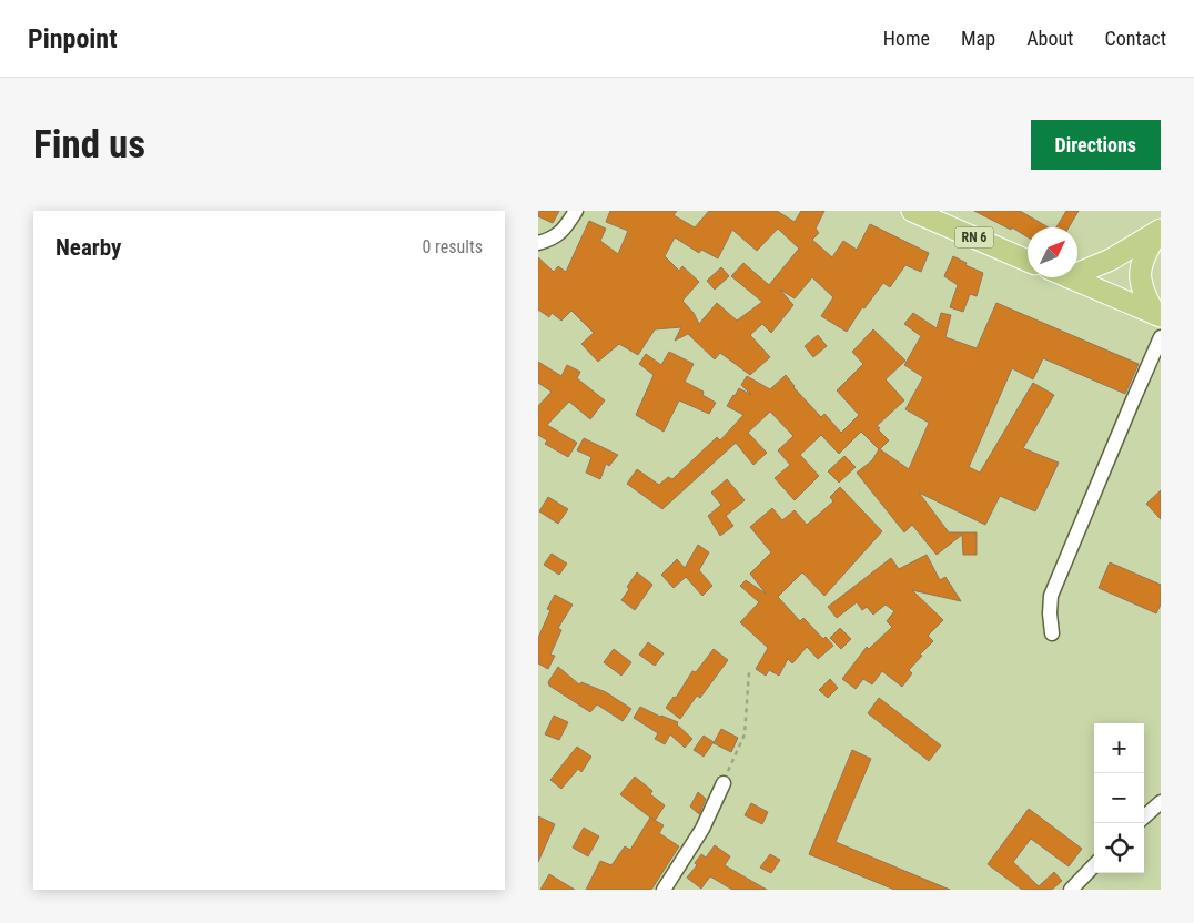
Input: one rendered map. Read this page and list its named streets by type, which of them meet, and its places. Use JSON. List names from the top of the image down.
{
  "streets": {
    "main road": ["RN 6"]
  },
  "north": "top right",
  "page": {
    "header": "Pinpoint",
    "nav": [
      "Home",
      "Map",
      "About",
      "Contact"
    ],
    "buttons": "Directions",
    "title": "Find us",
    "heading": ["Nearby", "0 results"],
    "map_buttons": ["+", "−"]
  }
}
